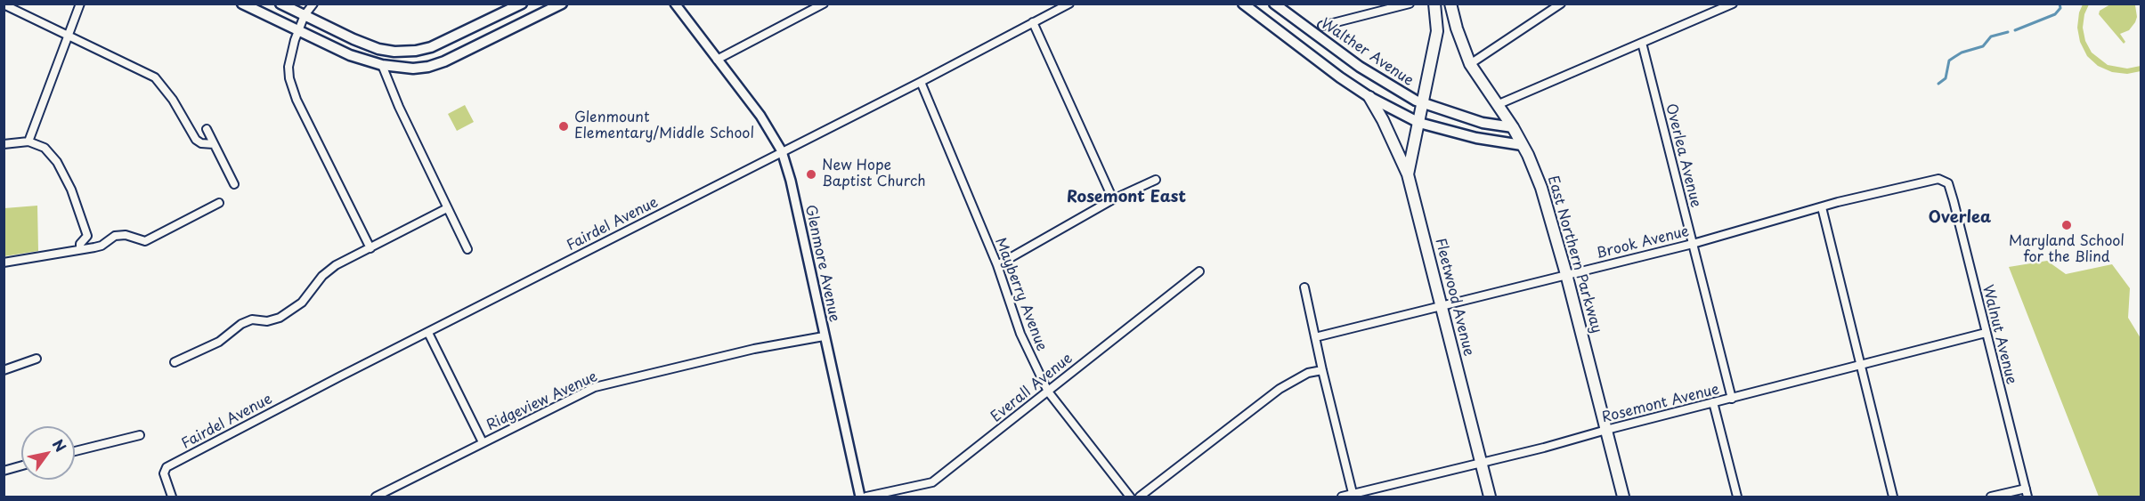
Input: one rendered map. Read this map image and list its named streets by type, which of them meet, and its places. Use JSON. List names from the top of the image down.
{
  "streets": {
    "main road": ["Walther Avenue", "East Northern Parkway", "Fleetwood Avenue"],
    "street": [
      "Overlea Avenue",
      "Fairdel Avenue",
      "Brook Avenue",
      "Glenmore Avenue",
      "Mayberry Avenue",
      "Walnut Avenue",
      "Everall Avenue",
      "Ridgeview Avenue",
      "Rosemont Avenue"
    ]
  },
  "crossings": [
    ["Walther Avenue", "East Northern Parkway"],
    ["Walther Avenue", "Fleetwood Avenue"],
    ["Overlea Avenue", "Brook Avenue"],
    ["Overlea Avenue", "Rosemont Avenue"],
    ["Fairdel Avenue", "Glenmore Avenue"],
    ["Fairdel Avenue", "Mayberry Avenue"],
    ["Brook Avenue", "East Northern Parkway"],
    ["Brook Avenue", "Fleetwood Avenue"],
    ["Brook Avenue", "Walnut Avenue"],
    ["East Northern Parkway", "Rosemont Avenue"],
    ["Glenmore Avenue", "Ridgeview Avenue"],
    ["Mayberry Avenue", "Everall Avenue"],
    ["Fleetwood Avenue", "Rosemont Avenue"],
    ["Walnut Avenue", "Rosemont Avenue"]
  ],
  "districts": ["Rosemont East", "Overlea"],
  "places": ["Glenmount Elementary/Middle School", "New Hope Baptist Church", "Maryland School for the Blind"],
  "north": "top right"
}
